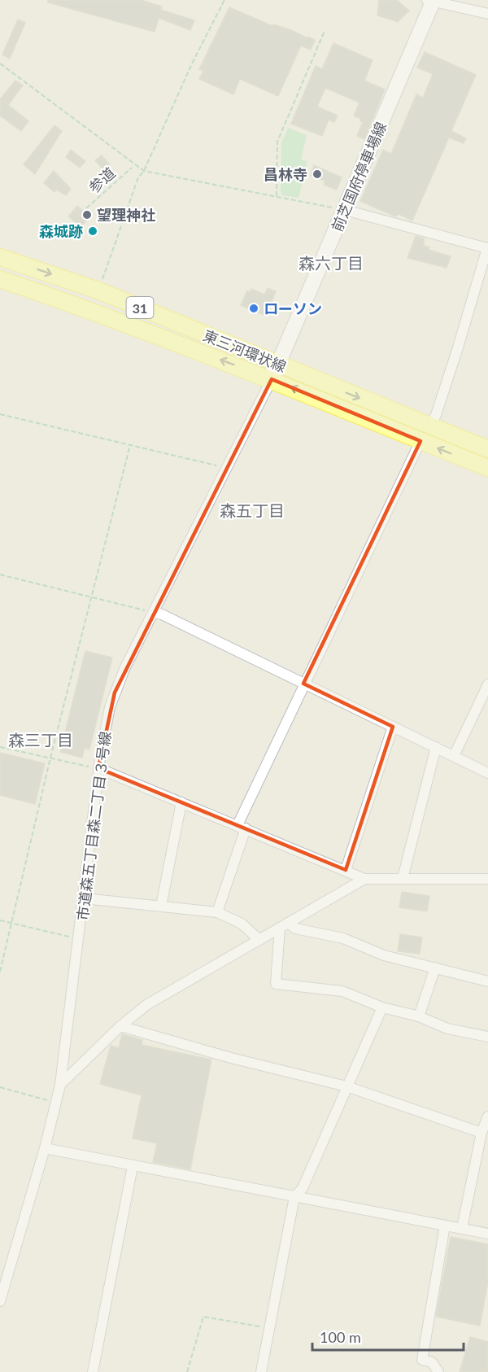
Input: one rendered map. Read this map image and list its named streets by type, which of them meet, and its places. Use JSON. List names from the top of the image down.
{
  "streets": {
    "main road": ["前芝国府停車場線", "31", "東三河環状線"],
    "street": ["市道森五丁目森二丁目３号線"],
    "path": ["参道"]
  },
  "crossings": [
    ["前芝国府停車場線", "東三河環状線"],
    ["前芝国府停車場線", "市道森五丁目森二丁目３号線"],
    ["東三河環状線", "市道森五丁目森二丁目３号線"]
  ],
  "districts": ["森六丁目", "森五丁目", "森三丁目"],
  "places": [
    "昌林寺",
    "望理神社",
    "森城跡",
    "ローソン"
  ],
  "scale_bar": "100 m"
}
